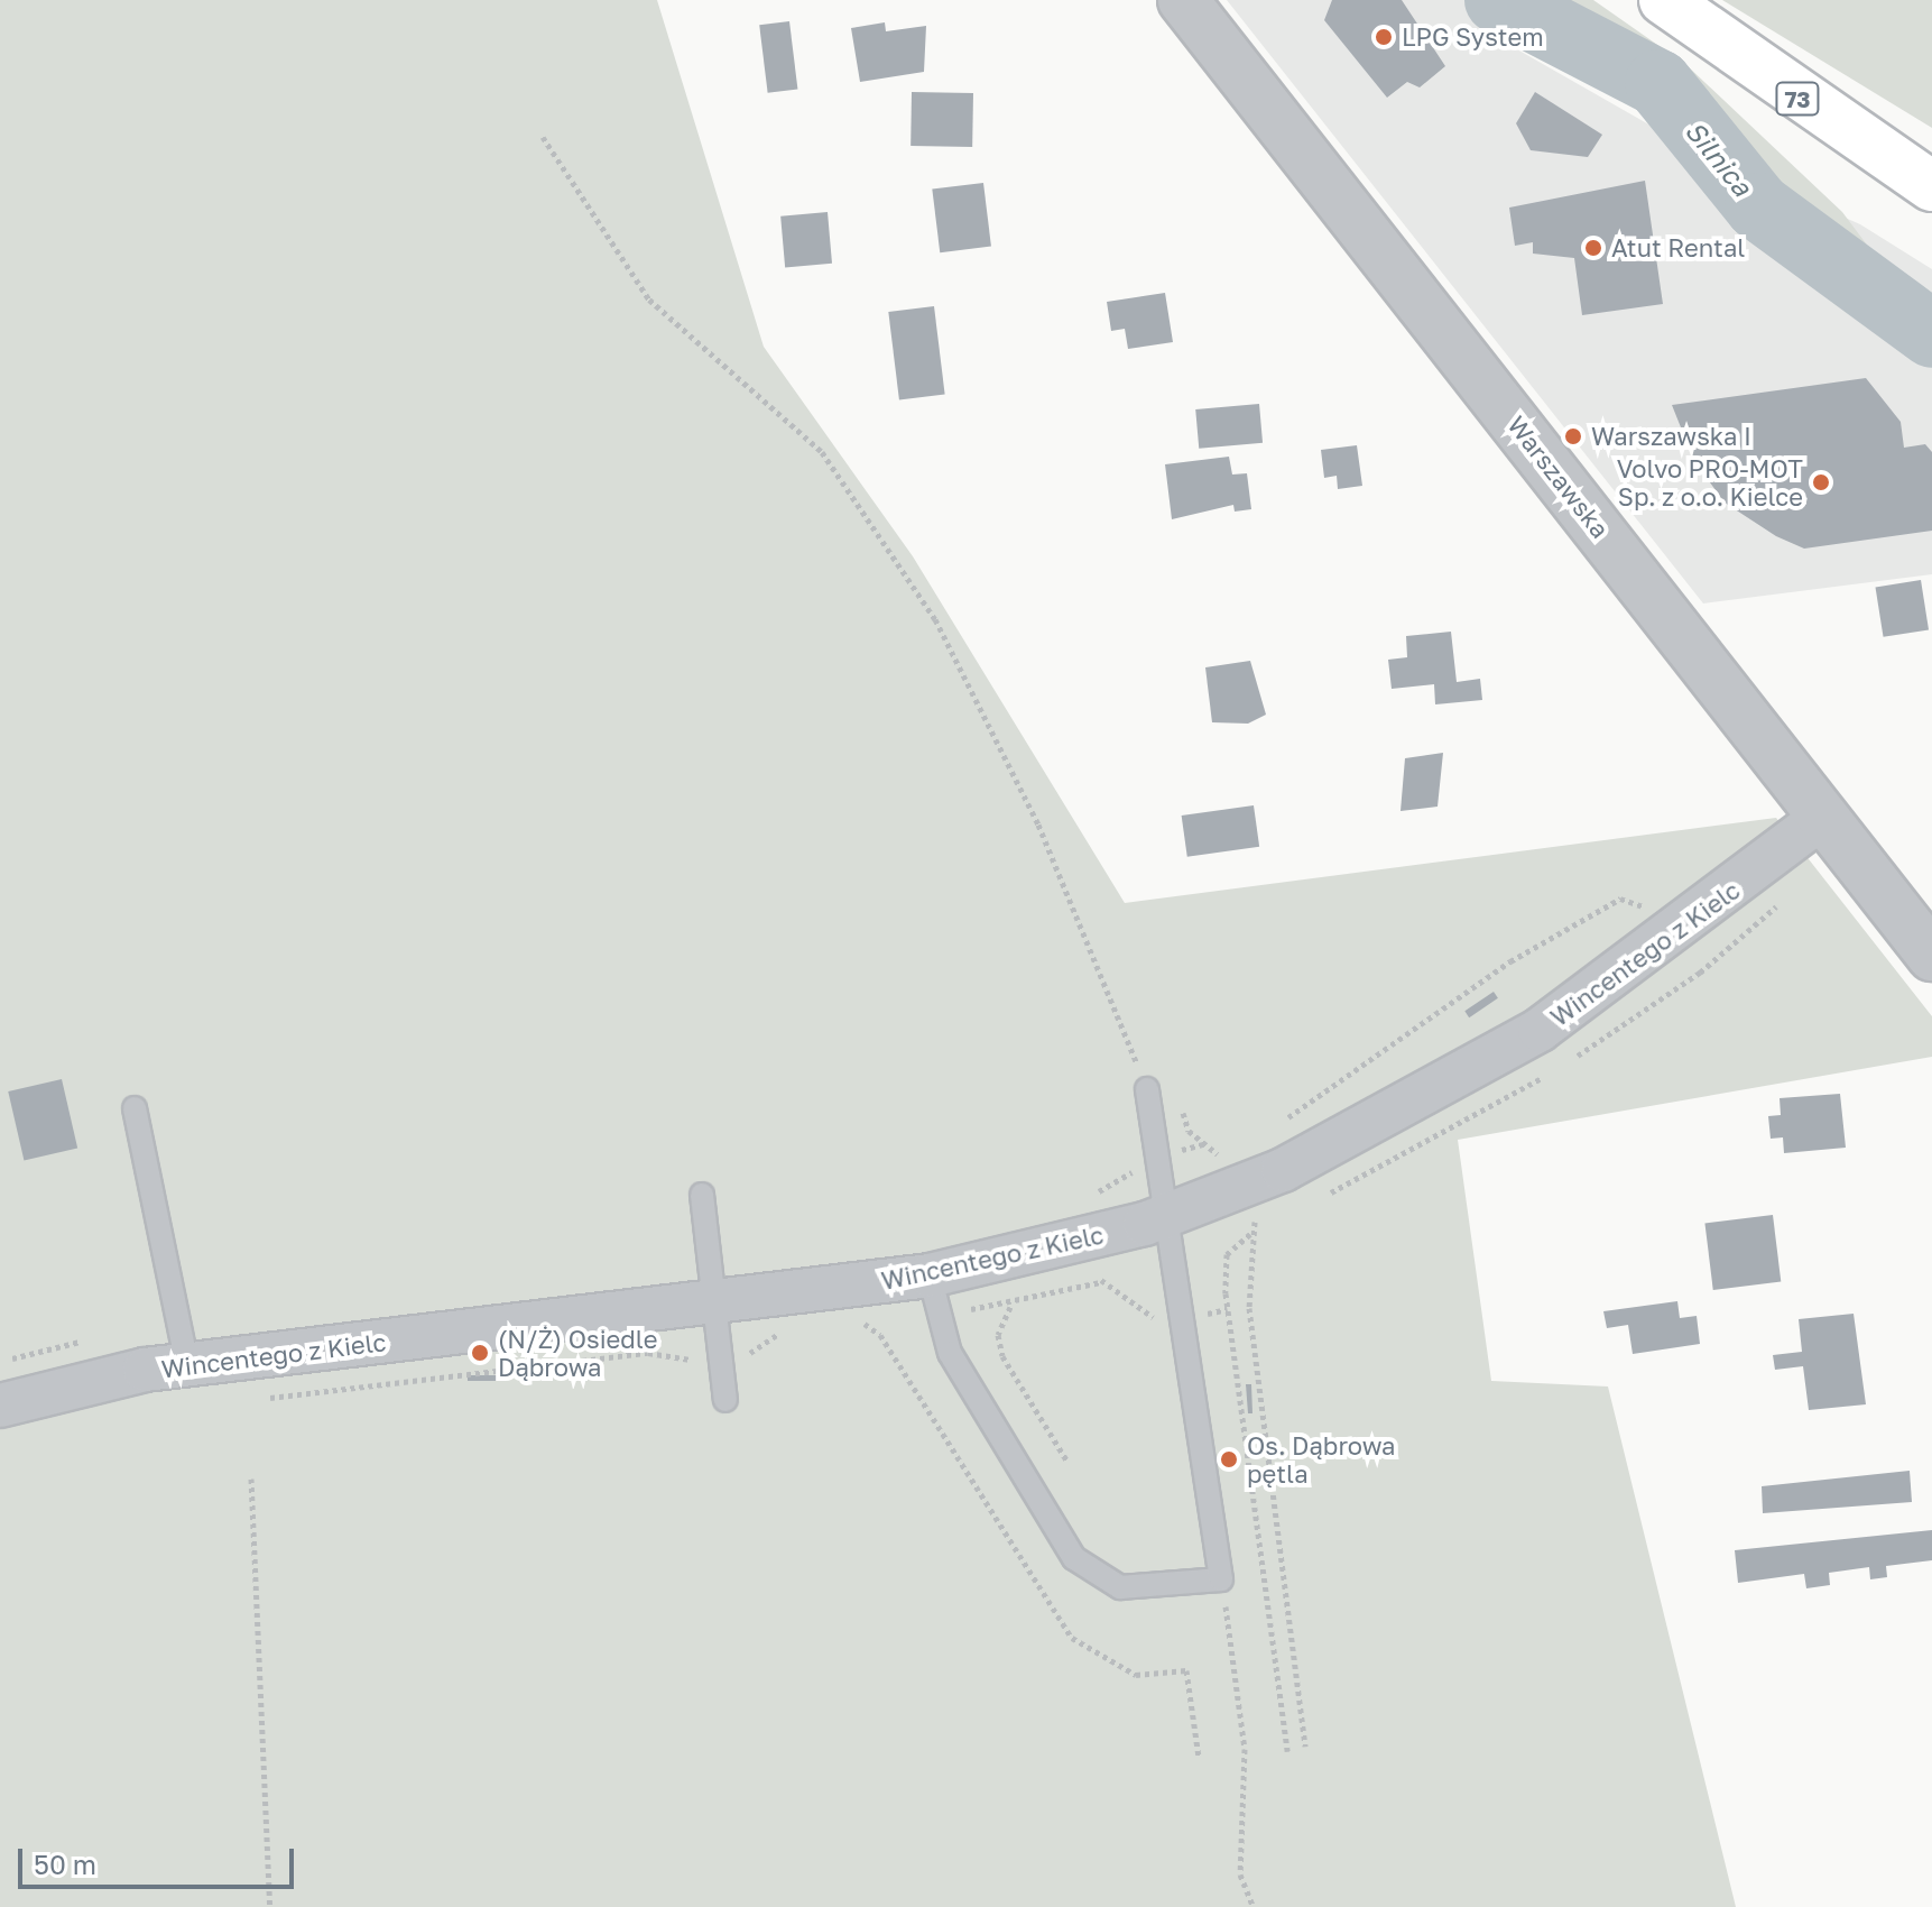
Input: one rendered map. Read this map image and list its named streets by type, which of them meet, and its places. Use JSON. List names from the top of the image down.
{
  "streets": {
    "main road": ["73"],
    "street": ["Warszawska", "Wincentego z Kielc"]
  },
  "crossings": [
    ["Warszawska", "Wincentego z Kielc"]
  ],
  "water": ["Silnica"],
  "places": [
    "LPG System",
    "Atut Rental",
    "Warszawska I",
    "Volvo PRO-MOT Sp. z o.o. Kielce",
    "(N/Ż) Osiedle Dąbrowa",
    "Os. Dąbrowa pętla"
  ],
  "scale_bar": "50 m"
}
